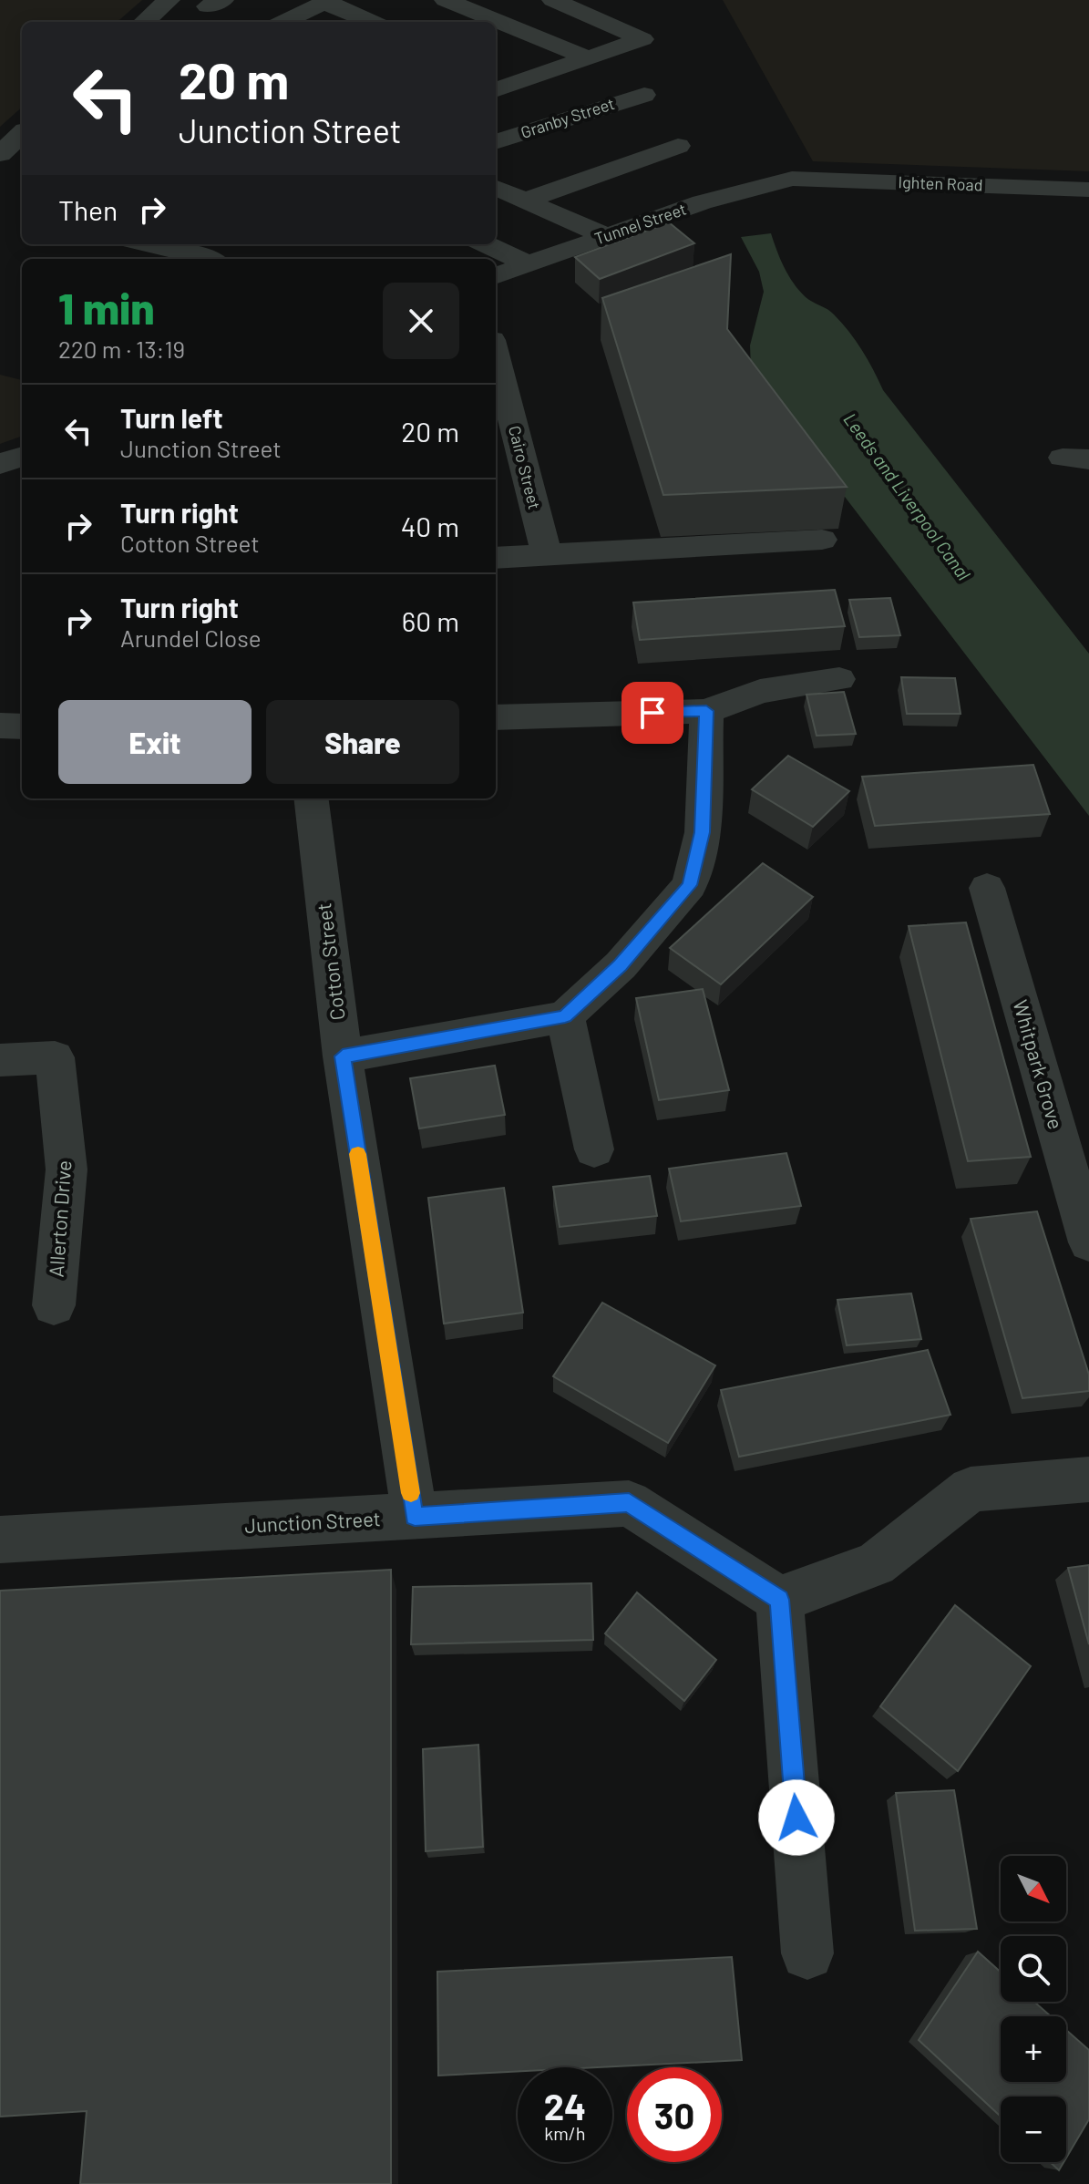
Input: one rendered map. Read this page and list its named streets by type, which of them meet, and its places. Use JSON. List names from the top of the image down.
{
  "streets": {
    "street": [
      "Granby Street",
      "Ighten Road",
      "Tunnel Street",
      "Cairo Street",
      "Cotton Street",
      "Whitpark Grove",
      "Allerton Drive",
      "Junction Street"
    ]
  },
  "crossings": [
    ["Ighten Road", "Tunnel Street"],
    ["Cotton Street", "Junction Street"]
  ],
  "water": ["Leeds and Liverpool Canal"],
  "north": "bottom right",
  "page": {
    "turn": ["20 m", "Junction Street"],
    "then": "Then",
    "heading": ["1 min", "220 m · 13:19"],
    "list": [
      {
        "name": "Turn left",
        "note": "Junction Street",
        "value": "20 m"
      },
      {
        "name": "Turn right",
        "note": "Cotton Street",
        "value": "40 m"
      },
      {
        "name": "Turn right",
        "note": "Arundel Close",
        "value": "60 m"
      }
    ],
    "buttons": ["Exit", "Share"],
    "map_buttons": ["+", "−"],
    "speed": "24 km/h",
    "limit": "30"
  }
}
